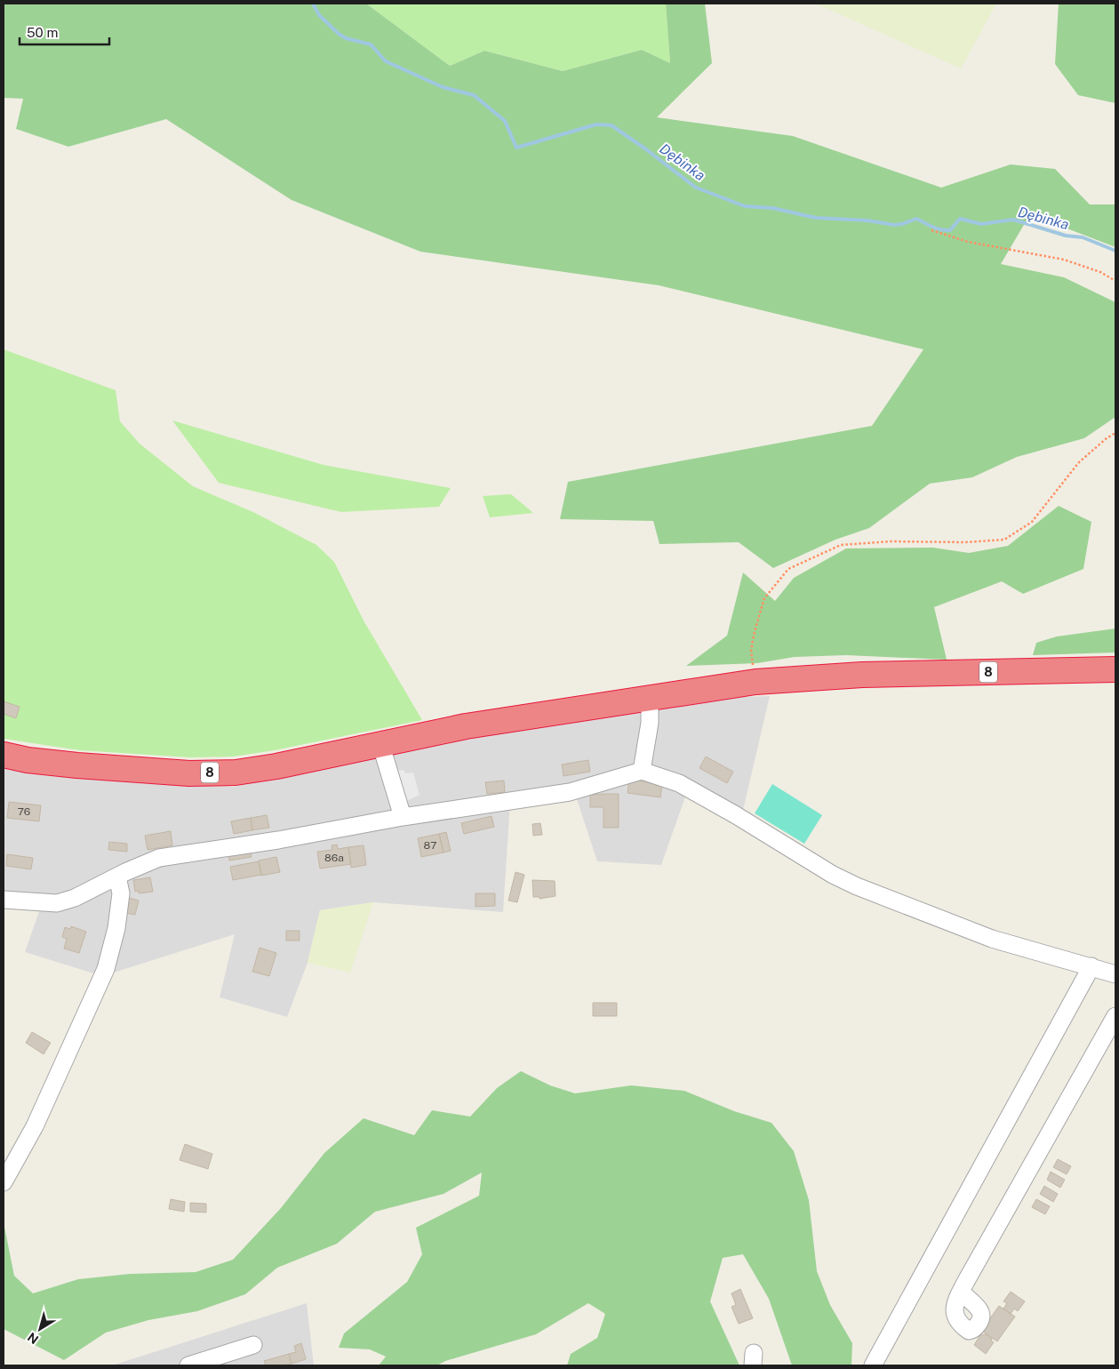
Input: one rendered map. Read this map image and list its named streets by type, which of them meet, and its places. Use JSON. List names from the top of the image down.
{
  "streets": {
    "highway": ["8"]
  },
  "water": ["Dębinka"],
  "house_numbers": ["76", "87", "86a"],
  "scale_bar": "50 m",
  "north": "bottom left"
}
